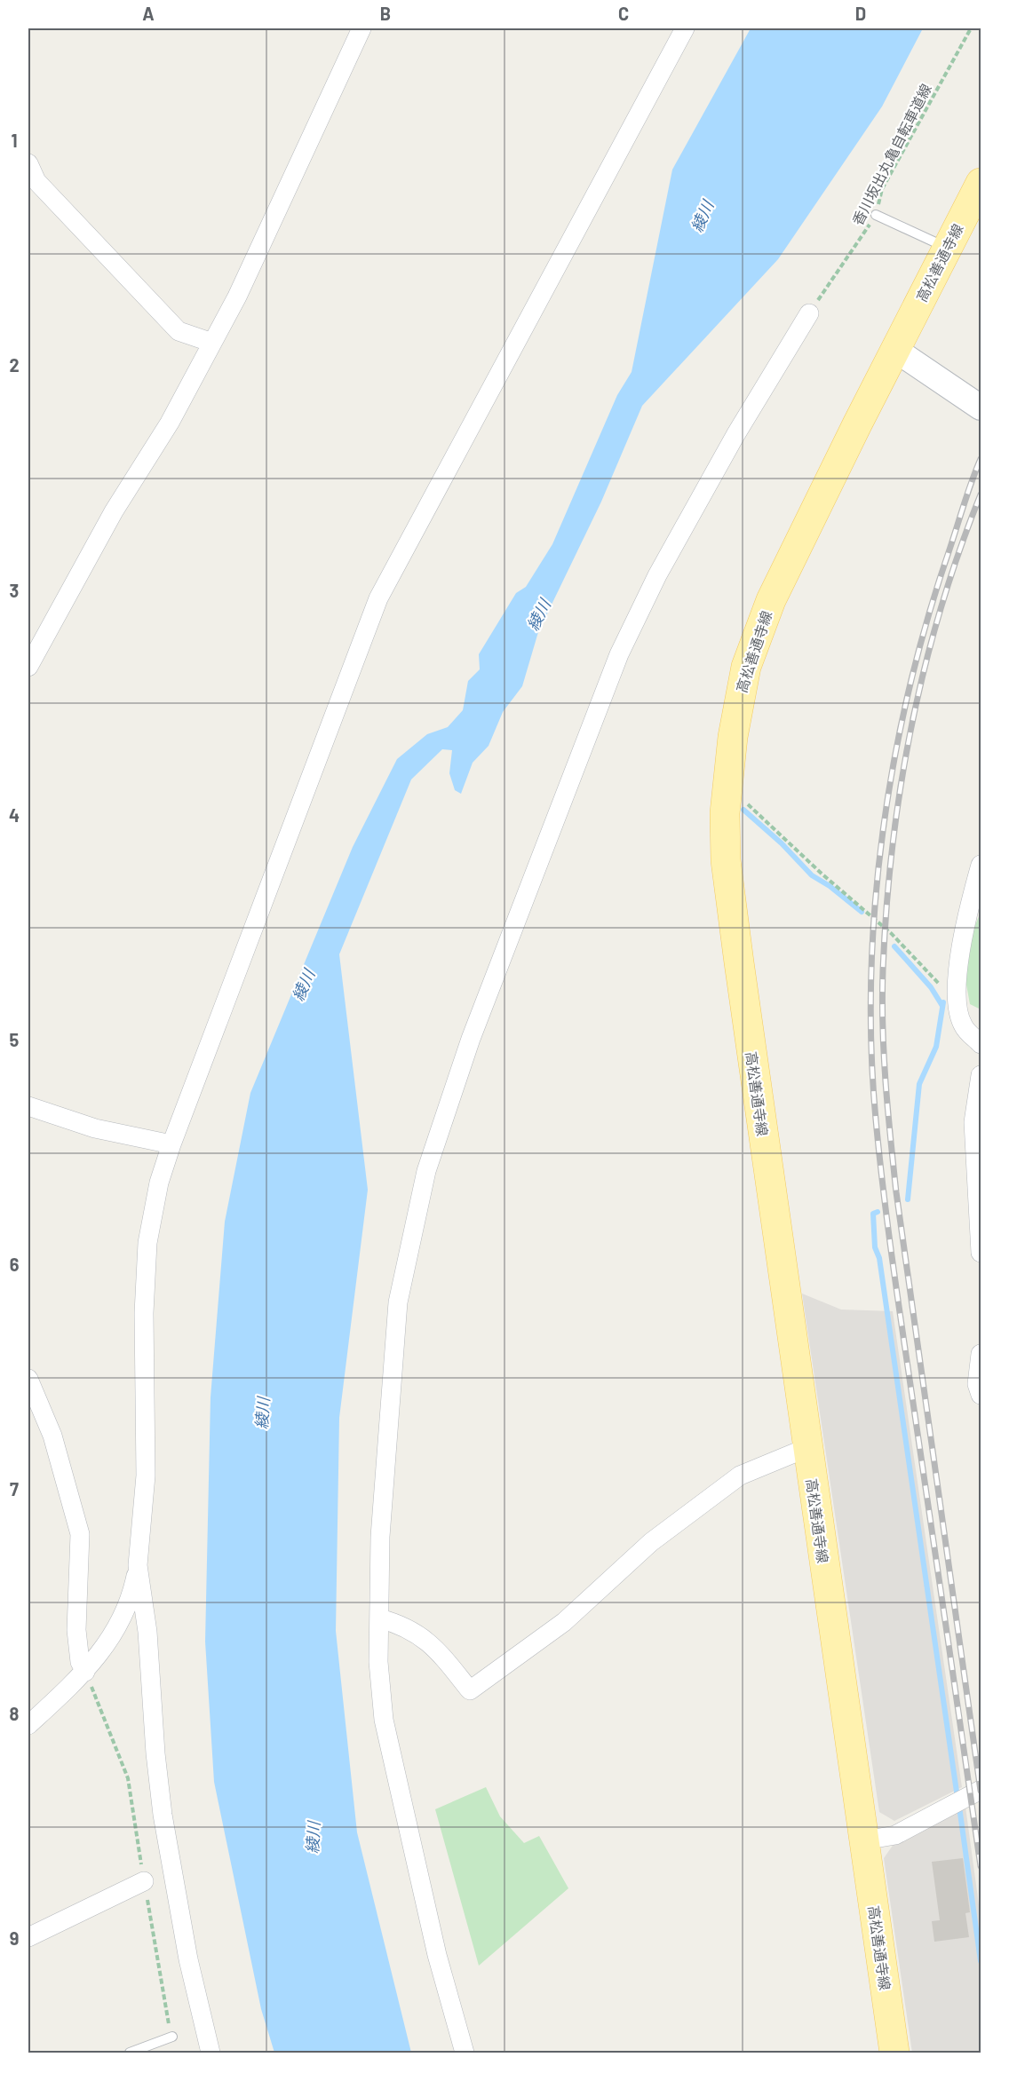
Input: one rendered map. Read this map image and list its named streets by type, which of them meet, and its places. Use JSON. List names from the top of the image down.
{
  "streets": {
    "main road": ["高松善通寺線"],
    "path": ["香川坂出丸亀自転車道線"]
  },
  "water": ["綾川"],
  "grid": {
    "columns": [
      "A",
      "B",
      "C",
      "D"
    ],
    "rows": [
      "1",
      "2",
      "3",
      "4",
      "5",
      "6",
      "7",
      "8",
      "9"
    ]
  }
}
